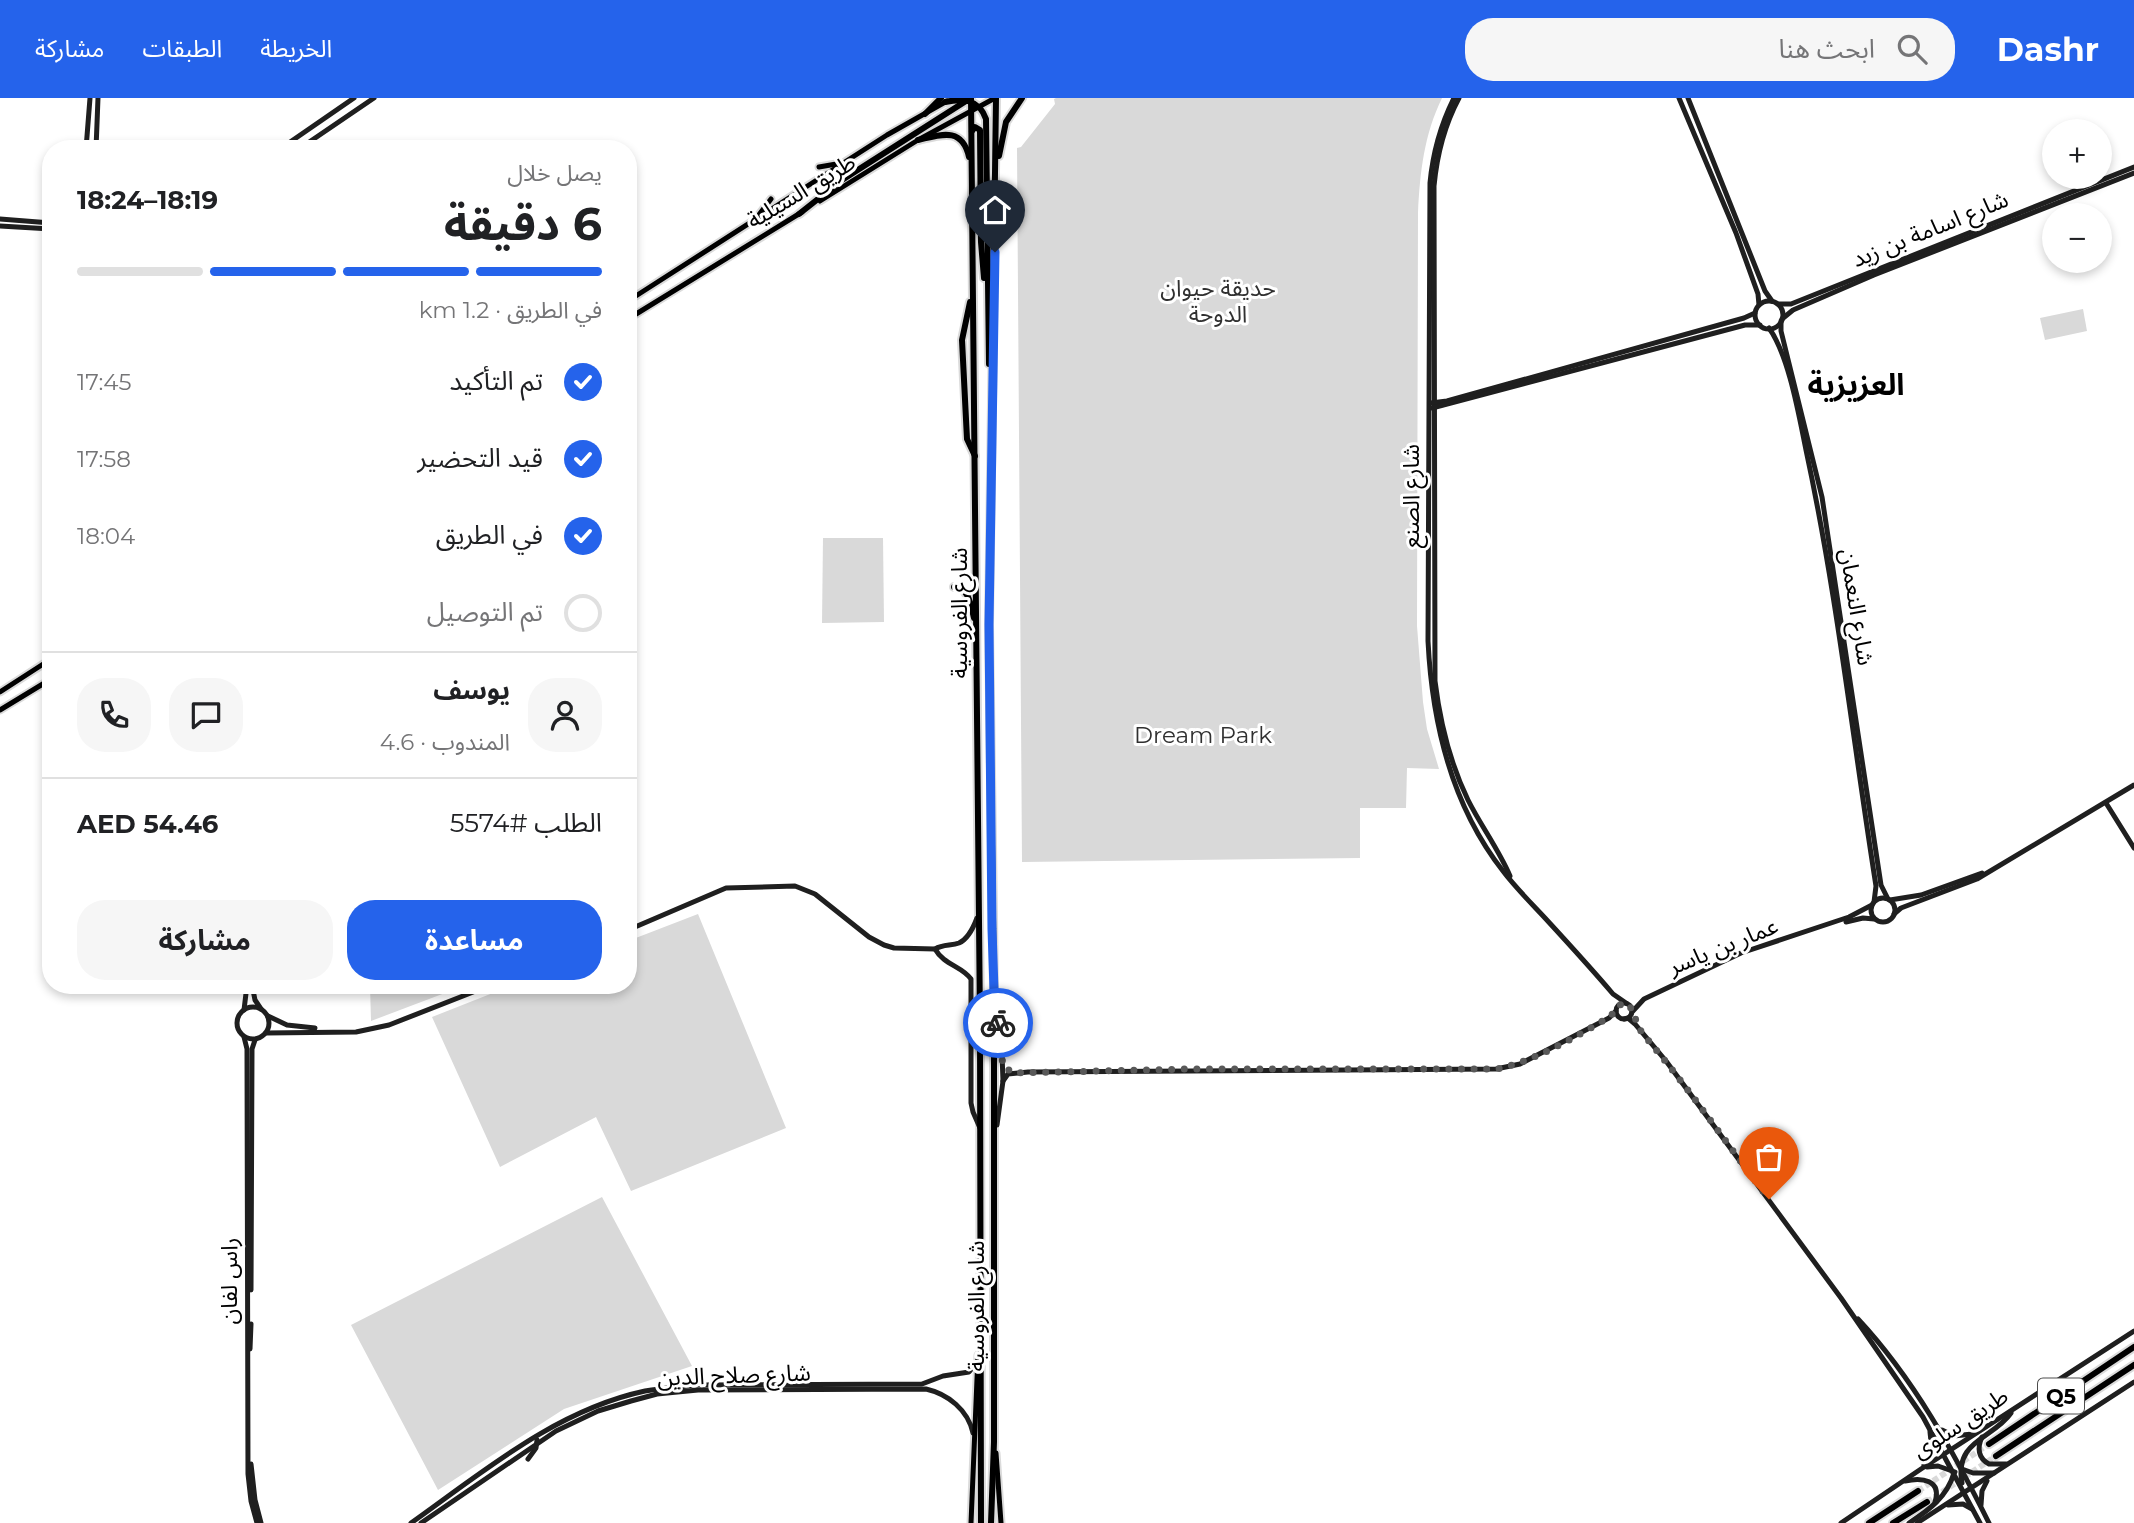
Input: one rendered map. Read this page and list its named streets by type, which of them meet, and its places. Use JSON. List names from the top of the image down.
{
  "streets": {
    "highway": ["شارع الفروسية", "Q5", "طريق سلوى"],
    "main road": ["طريق السيلية"],
    "street": [
      "شارع اسامة بن زيد",
      "شارع الصنع",
      "شارع النعمان",
      "عمار بن ياسر",
      "راس لفان",
      "شارع صلاح الدين"
    ]
  },
  "crossings": [
    ["شارع اسامة بن زيد", "شارع النعمان"],
    ["شارع الصنع", "عمار بن ياسر"],
    ["شارع النعمان", "عمار بن ياسر"],
    ["شارع الفروسية", "شارع صلاح الدين"]
  ],
  "districts": ["العزيزية"],
  "parks": ["حديقة حيوان الدوحة", "Dream Park"],
  "page": {
    "header": "Dashr",
    "search": "ابحث هنا",
    "nav": ["الخريطة", "الطبقات", "مشاركة"],
    "map_buttons": ["+", "−"],
    "heading": ["6 دقيقة", "يصل خلال", "18:19–18:24"],
    "panel": [
      "يوسف",
      "المندوب · 4.6",
      "الطلب #5574",
      "AED 54.46"
    ],
    "bar": "في الطريق · 1.2 km",
    "list": [
      ["تم التأكيد", "17:45"],
      ["قيد التحضير", "17:58"],
      ["في الطريق", "18:04"],
      "تم التوصيل"
    ],
    "buttons": ["مساعدة", "مشاركة"]
  }
}
